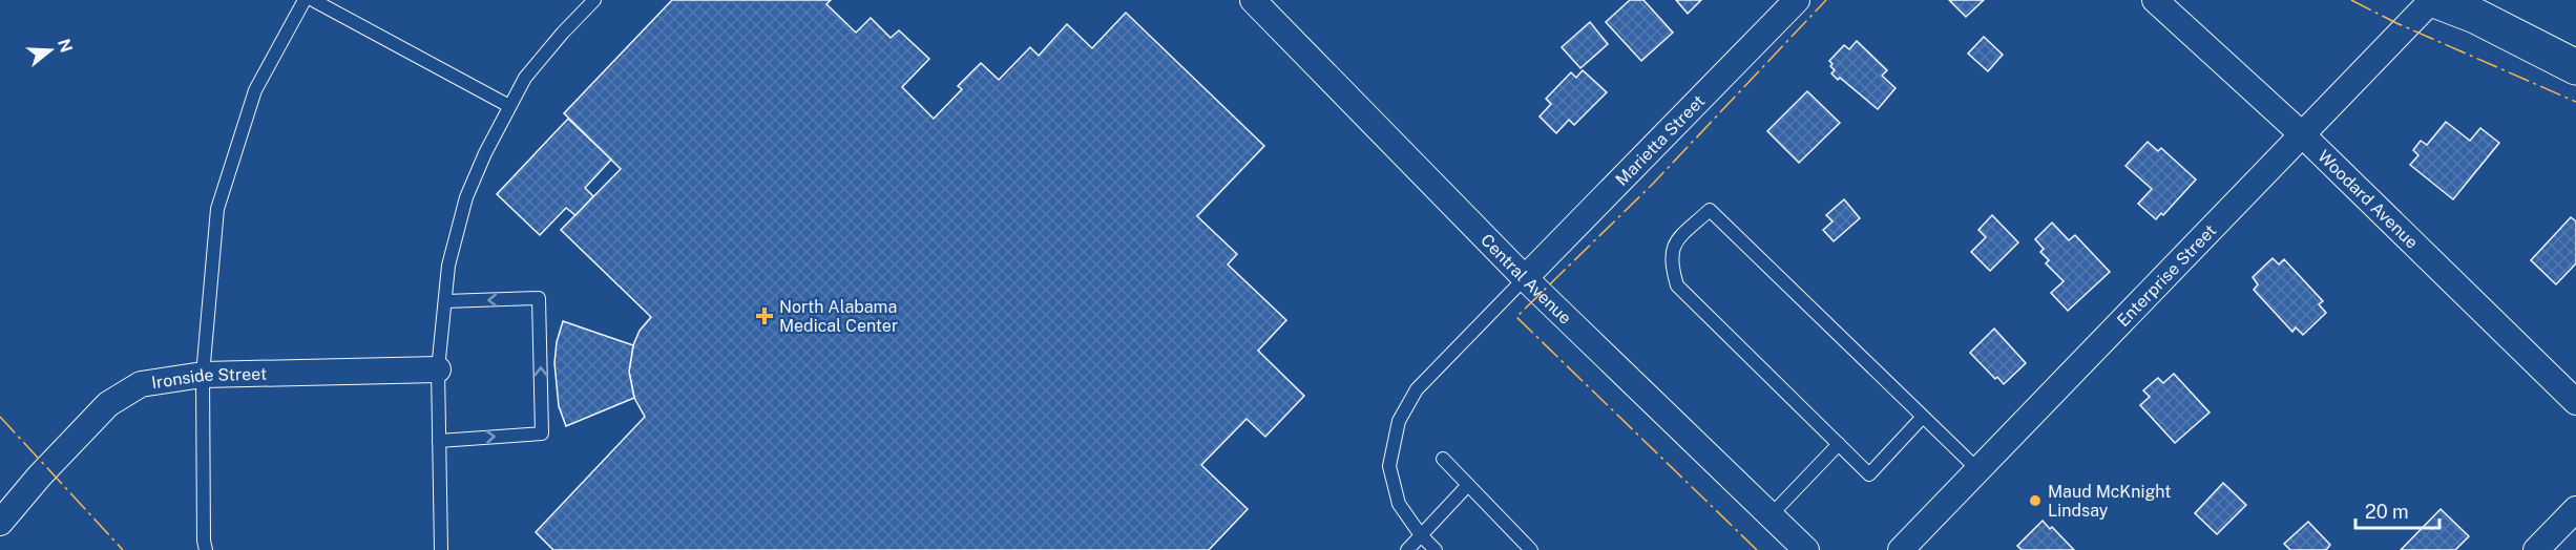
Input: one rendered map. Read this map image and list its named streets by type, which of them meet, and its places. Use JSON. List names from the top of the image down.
{
  "streets": {
    "street": [
      "Marietta Street",
      "Woodard Avenue",
      "Enterprise Street",
      "Central Avenue",
      "Ironside Street"
    ]
  },
  "crossings": [
    ["Marietta Street", "Central Avenue"],
    ["Woodard Avenue", "Enterprise Street"]
  ],
  "places": {
    "health": ["North Alabama Medical Center"],
    "other": ["Maud McKnight Lindsay"]
  },
  "scale_bar": "20 m",
  "north": "right"
}
